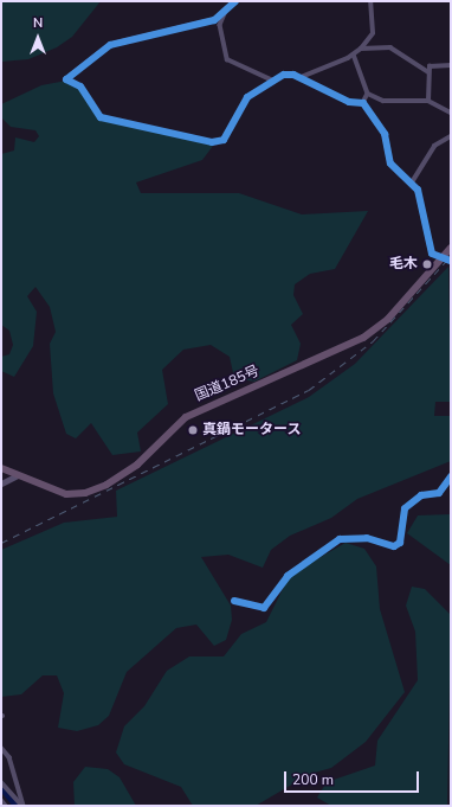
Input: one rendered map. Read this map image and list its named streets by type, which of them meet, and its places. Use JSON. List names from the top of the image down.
{
  "streets": {
    "highway": ["国道185号"]
  },
  "places": ["毛木", "真鍋モータース"],
  "scale_bar": "200 m",
  "north": "top"
}
